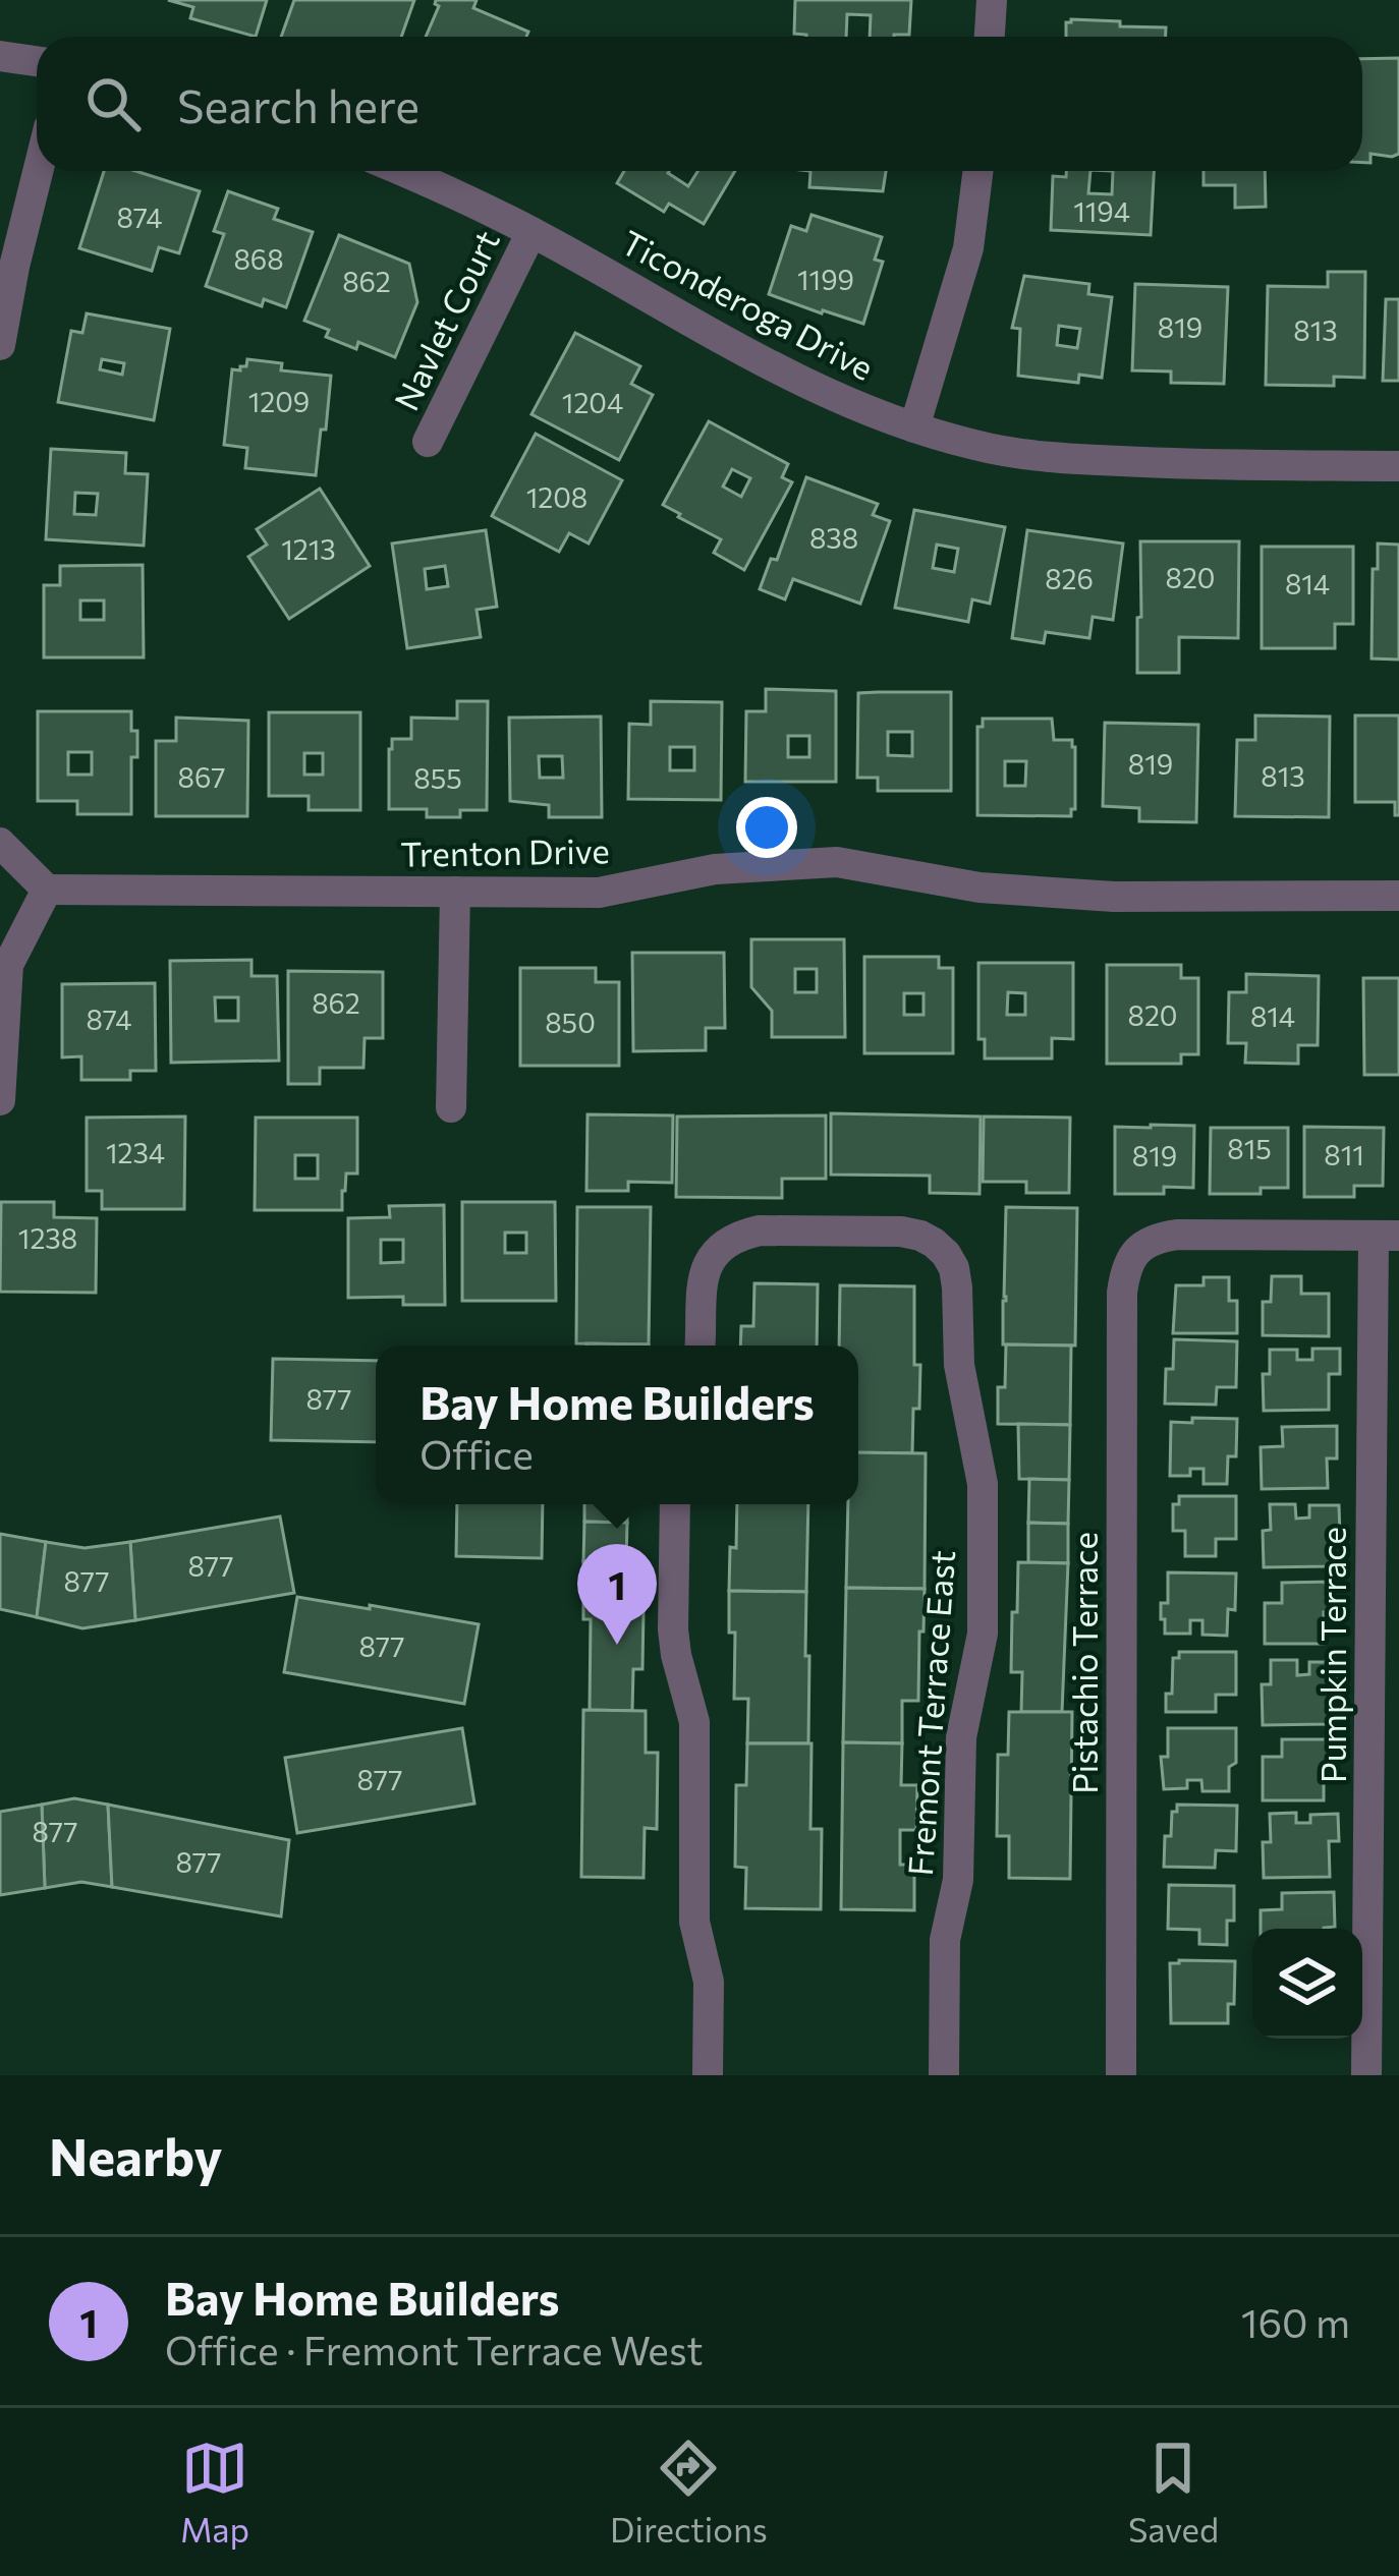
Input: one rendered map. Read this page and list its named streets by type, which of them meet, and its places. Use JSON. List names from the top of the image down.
{
  "streets": {
    "street": [
      "Ticonderoga Drive",
      "Navlet Court",
      "Trenton Drive",
      "Pumpkin Terrace",
      "Pistachio Terrace",
      "Fremont Terrace East"
    ]
  },
  "crossings": [
    ["Ticonderoga Drive", "Navlet Court"],
    ["Pumpkin Terrace", "Pistachio Terrace"]
  ],
  "house_numbers": [
    "1194",
    "874",
    "868",
    "1199",
    "862",
    "819",
    "813",
    "1209",
    "1204",
    "1208",
    "838",
    "1213",
    "820",
    "826",
    "814",
    "819",
    "813",
    "867",
    "855",
    "862",
    "820",
    "814",
    "874",
    "850",
    "815",
    "1234",
    "811",
    "819",
    "1238",
    "877",
    "877",
    "877",
    "877",
    "877",
    "877",
    "877"
  ],
  "page": {
    "search": "Search here",
    "popup": ["Bay Home Builders", "Office"],
    "pins": "1",
    "heading": "Nearby",
    "list": [
      {
        "mark": "1",
        "name": "Bay Home Builders",
        "note": "Office · Fremont Terrace West",
        "value": "160 m"
      }
    ],
    "nav": ["Map", "Directions", "Saved"]
  }
}
